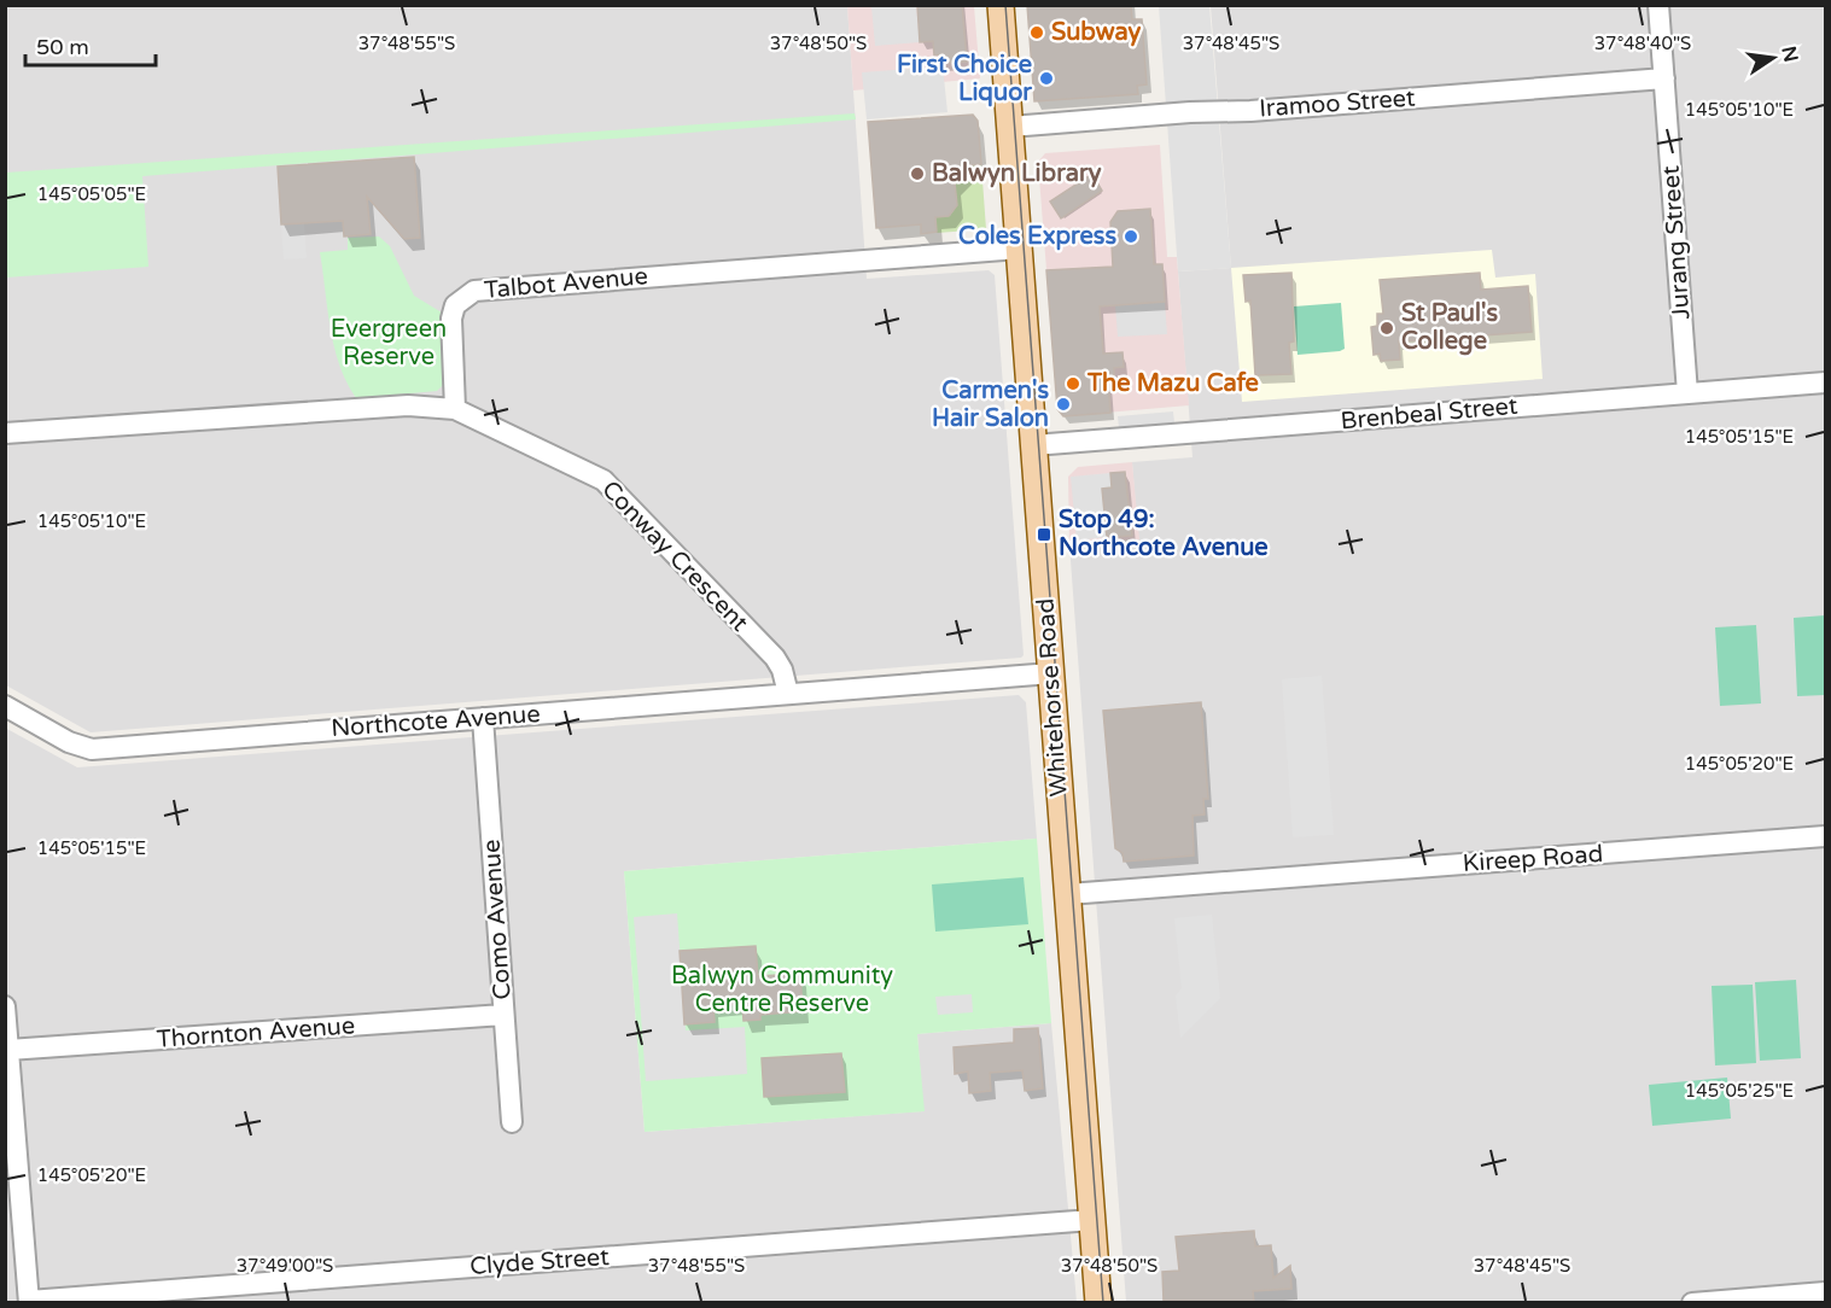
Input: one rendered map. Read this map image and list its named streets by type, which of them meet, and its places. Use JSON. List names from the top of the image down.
{
  "streets": {
    "main road": ["Whitehorse Road"],
    "street": [
      "Iramoo Street",
      "Jurang Street",
      "Talbot Avenue",
      "Brenbeal Street",
      "Conway Crescent",
      "Northcote Avenue",
      "Kireep Road",
      "Como Avenue",
      "Thornton Avenue",
      "Clyde Street"
    ]
  },
  "crossings": [
    ["Iramoo Street", "Jurang Street"],
    ["Iramoo Street", "Whitehorse Road"],
    ["Jurang Street", "Brenbeal Street"],
    ["Talbot Avenue", "Conway Crescent"],
    ["Talbot Avenue", "Whitehorse Road"],
    ["Brenbeal Street", "Whitehorse Road"],
    ["Conway Crescent", "Northcote Avenue"],
    ["Whitehorse Road", "Northcote Avenue"],
    ["Whitehorse Road", "Kireep Road"],
    ["Whitehorse Road", "Clyde Street"],
    ["Northcote Avenue", "Como Avenue"],
    ["Como Avenue", "Thornton Avenue"]
  ],
  "parks": ["Evergreen Reserve", "Balwyn Community Centre Reserve"],
  "places": {
    "other": [
      "Subway",
      "First Choice Liquor",
      "Balwyn Library",
      "Coles Express",
      "St Paul's College",
      "The Mazu Cafe",
      "Carmen's Hair Salon"
    ],
    "transit": ["Stop 49: Northcote Avenue"]
  },
  "scale_bar": "50 m",
  "north": "right",
  "coordinates": [
    "37°48'55\"S",
    "37°48'50\"S",
    "37°48'45\"S",
    "37°48'40\"S",
    "145°05'10\"E",
    "145°05'05\"E",
    "145°05'15\"E",
    "145°05'20\"E",
    "145°05'25\"E",
    "37°49'00\"S"
  ]
}
